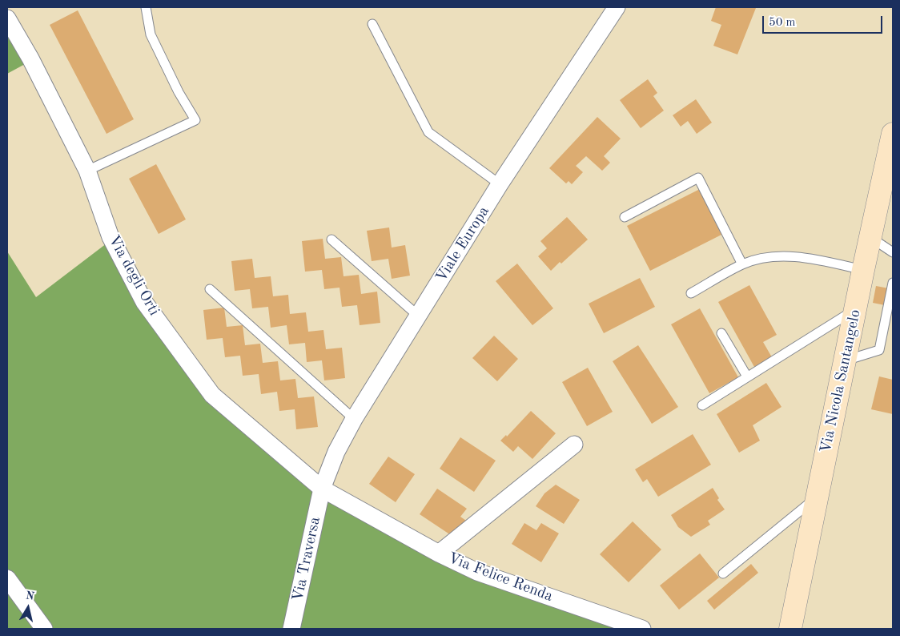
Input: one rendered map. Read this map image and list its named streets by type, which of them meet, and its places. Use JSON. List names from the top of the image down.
{
  "streets": {
    "main road": ["Via Nicola Santangelo"],
    "street": [
      "Viale Europa",
      "Via degli Orti",
      "Via Traversa",
      "Via Felice Renda"
    ]
  },
  "crossings": [
    ["Viale Europa", "Via degli Orti"],
    ["Viale Europa", "Via Traversa"],
    ["Viale Europa", "Via Felice Renda"],
    ["Via degli Orti", "Via Traversa"],
    ["Via degli Orti", "Via Felice Renda"],
    ["Via Traversa", "Via Felice Renda"]
  ],
  "scale_bar": "50 m",
  "north": "top"
}
